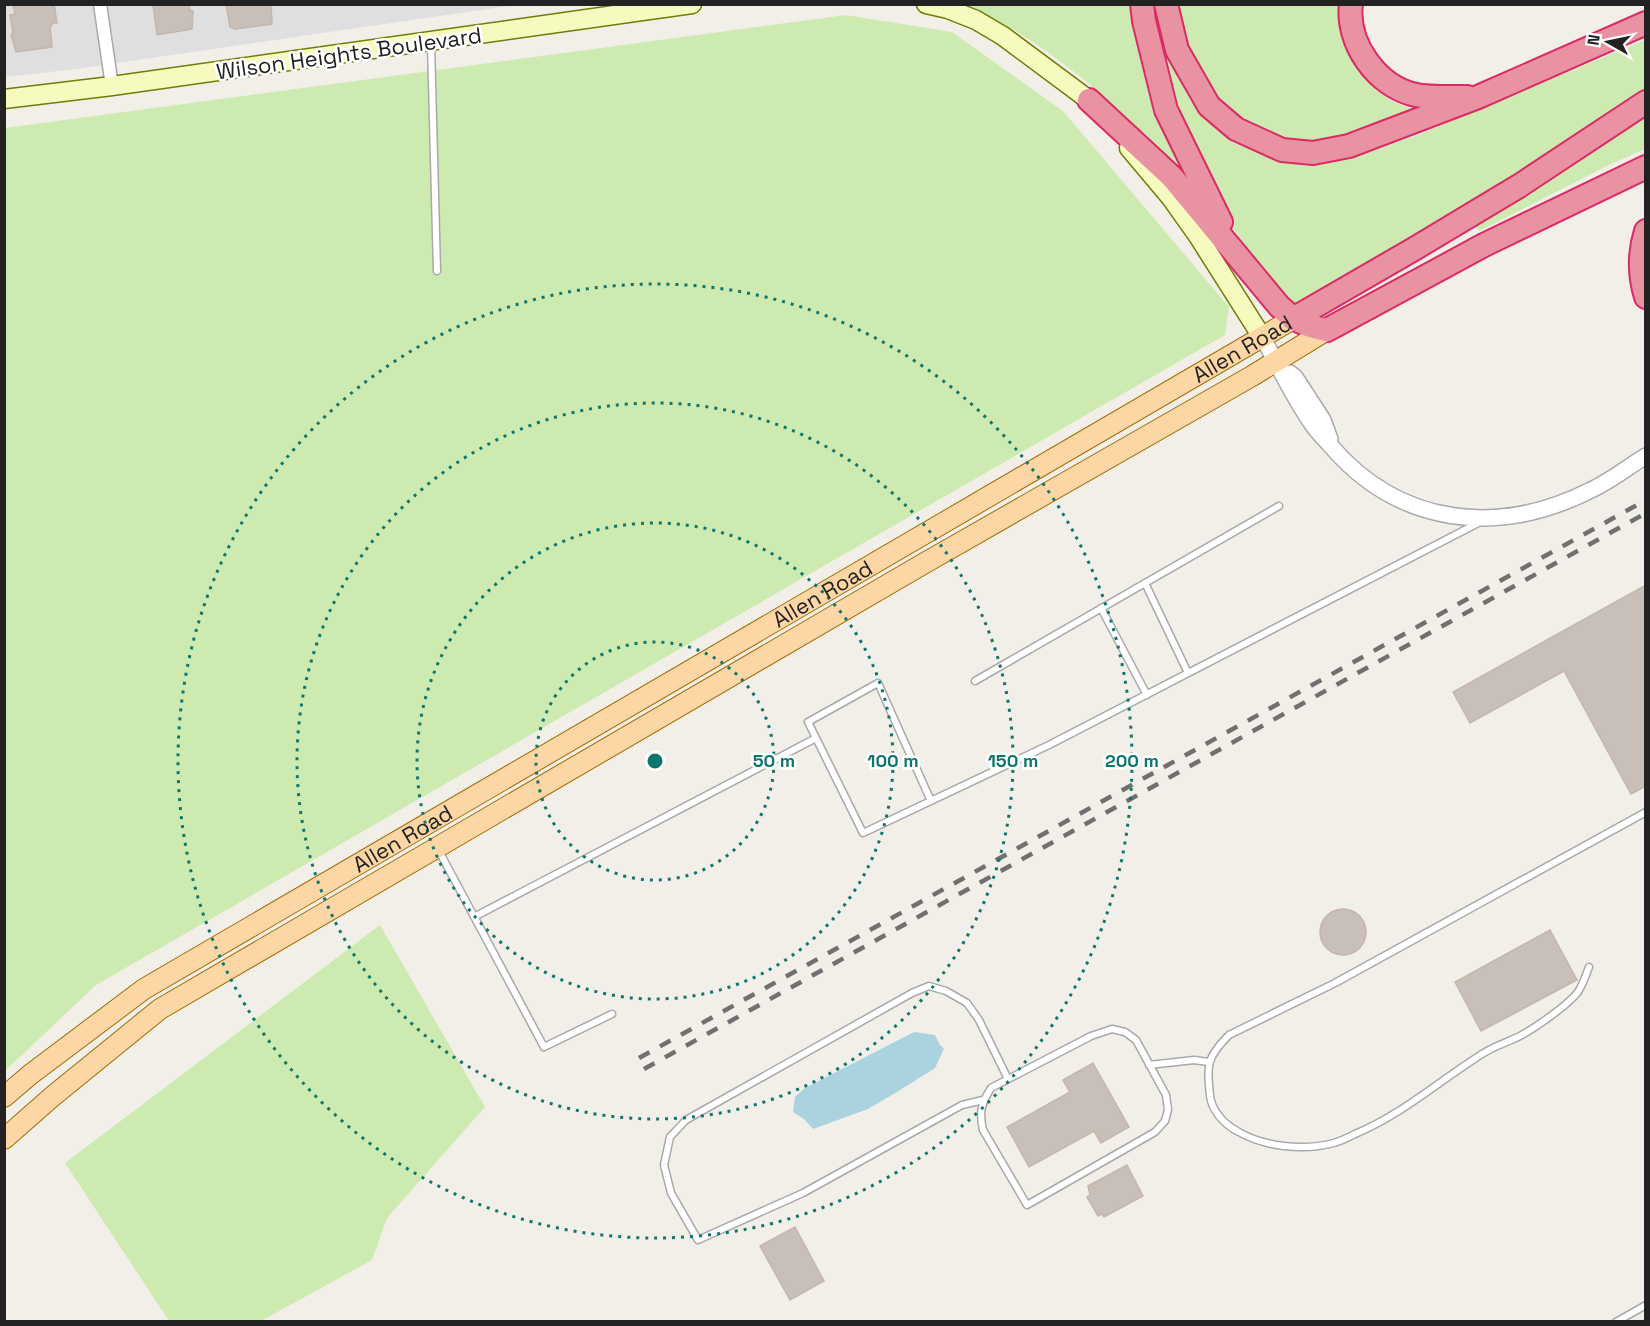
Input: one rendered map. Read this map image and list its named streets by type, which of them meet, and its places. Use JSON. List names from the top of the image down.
{
  "streets": {
    "highway": ["Allen Road"],
    "main road": ["Wilson Heights Boulevard"]
  },
  "north": "left",
  "rings": [
    "50 m",
    "100 m",
    "150 m",
    "200 m"
  ]
}
